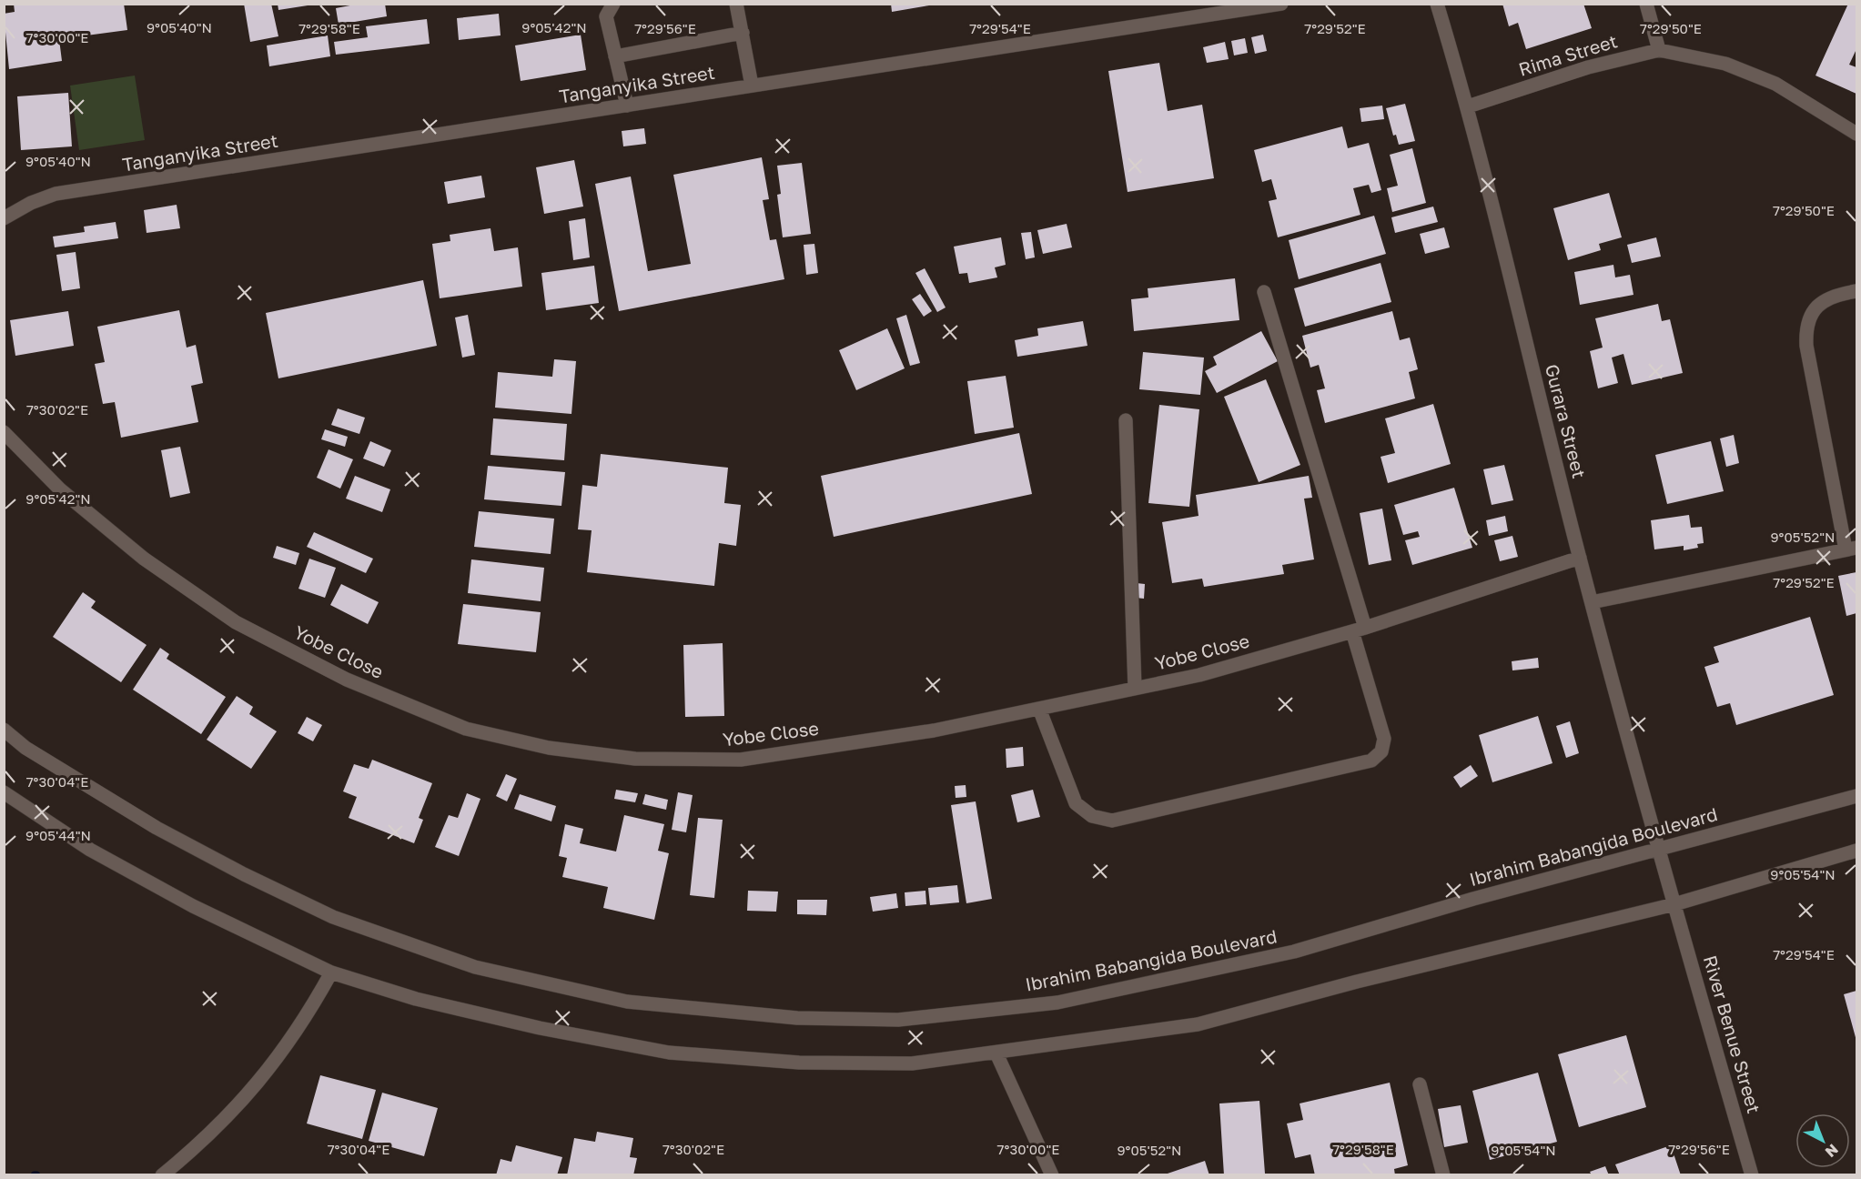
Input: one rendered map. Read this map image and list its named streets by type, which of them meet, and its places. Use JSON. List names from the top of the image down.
{
  "streets": {
    "street": [
      "Rima Street",
      "Tanganyika Street",
      "Gurara Street",
      "Yobe Close",
      "Ibrahim Babangida Boulevard",
      "River Benue Street"
    ]
  },
  "crossings": [
    ["Rima Street", "Gurara Street"],
    ["Gurara Street", "Yobe Close"],
    ["Gurara Street", "Ibrahim Babangida Boulevard"],
    ["Gurara Street", "River Benue Street"],
    ["Ibrahim Babangida Boulevard", "River Benue Street"]
  ],
  "north": "bottom right",
  "coordinates": [
    "9°05'40\"N",
    "9°05'42\"N",
    "7°29'58\"E",
    "7°29'56\"E",
    "7°29'54\"E",
    "7°29'52\"E",
    "7°29'50\"E",
    "7°30'00\"E",
    "7°30'02\"E",
    "9°05'52\"N",
    "7°30'04\"E",
    "9°05'44\"N",
    "9°05'54\"N"
  ]
}
